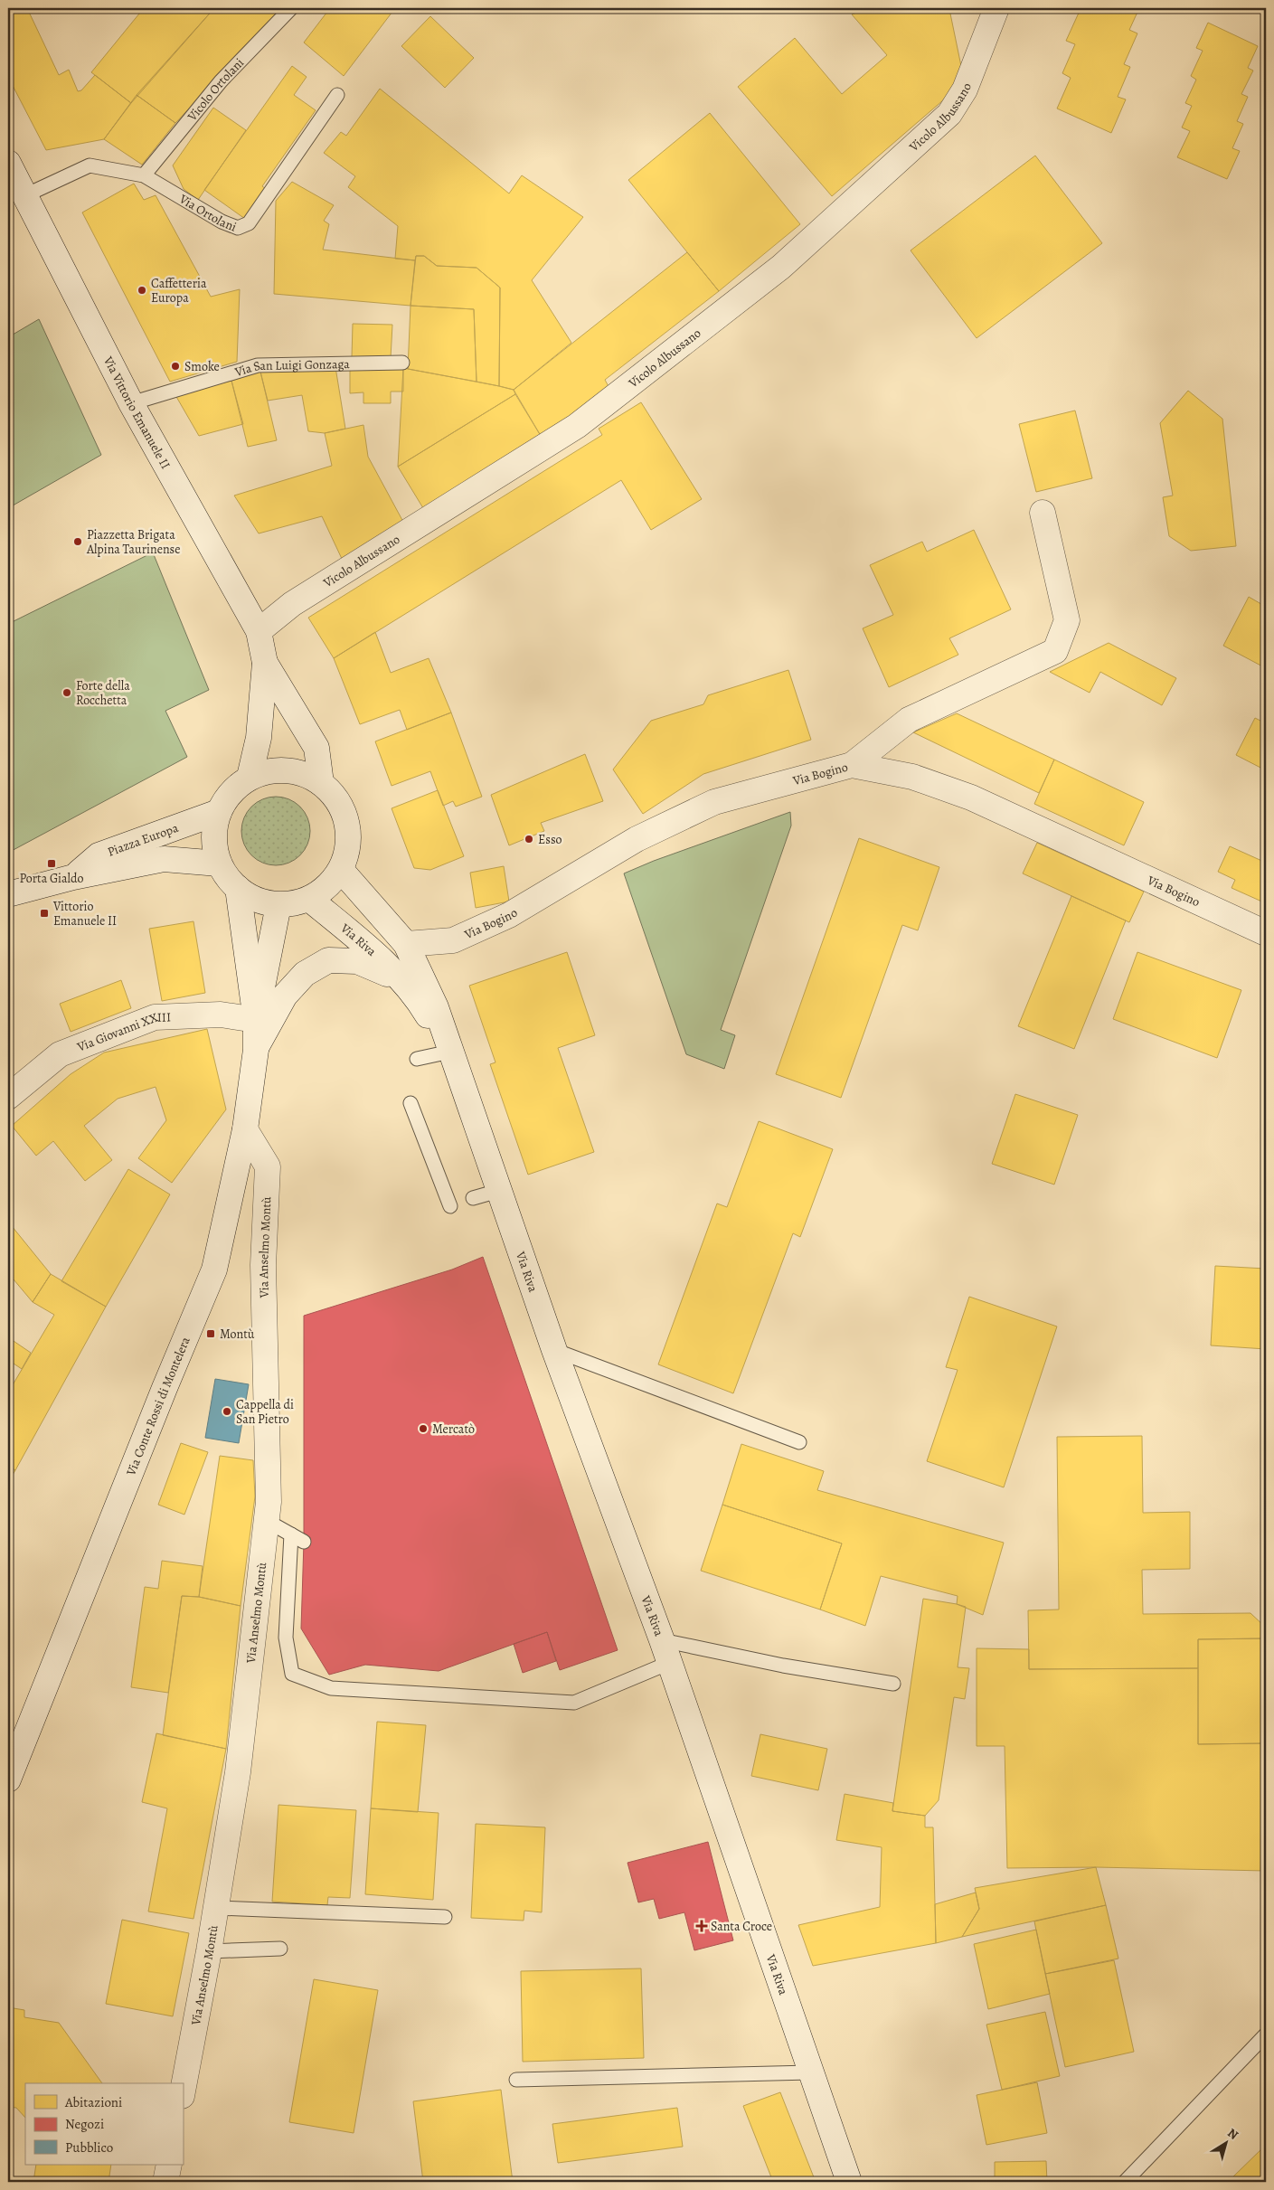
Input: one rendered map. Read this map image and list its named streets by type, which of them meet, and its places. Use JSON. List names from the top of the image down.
{
  "streets": {
    "street": [
      "Vicolo Albussano",
      "Via Vittorio Emanuele II",
      "Via Bogino",
      "Piazza Europa",
      "Via Riva",
      "Via Giovanni XXIII",
      "Via Anselmo Montù",
      "Via Conte Rossi di Montelera"
    ],
    "lane": ["Vicolo Ortolani", "Via Ortolani", "Via San Luigi Gonzaga"]
  },
  "crossings": [
    ["Vicolo Ortolani", "Via Ortolani"],
    ["Vicolo Albussano", "Via Vittorio Emanuele II"],
    ["Via Ortolani", "Via Vittorio Emanuele II"],
    ["Via San Luigi Gonzaga", "Via Vittorio Emanuele II"],
    ["Via Vittorio Emanuele II", "Piazza Europa"],
    ["Via Vittorio Emanuele II", "Via Riva"],
    ["Via Vittorio Emanuele II", "Via Conte Rossi di Montelera"],
    ["Via Bogino", "Via Riva"],
    ["Piazza Europa", "Via Riva"],
    ["Piazza Europa", "Via Conte Rossi di Montelera"],
    ["Via Riva", "Via Conte Rossi di Montelera"],
    ["Via Giovanni XXIII", "Via Conte Rossi di Montelera"],
    ["Via Anselmo Montù", "Via Conte Rossi di Montelera"]
  ],
  "places": {
    "other": [
      "Caffetteria Europa",
      "Smoke",
      "Piazzetta Brigata Alpina Taurinense",
      "Forte della Rocchetta",
      "Esso",
      "Cappella di San Pietro",
      "Mercatò"
    ],
    "transit": ["Porta Gialdo", "Vittorio Emanuele II", "Montù"],
    "health": ["Santa Croce"]
  },
  "legend": ["Abitazioni", "Negozi", "Pubblico"],
  "north": "top right"
}
